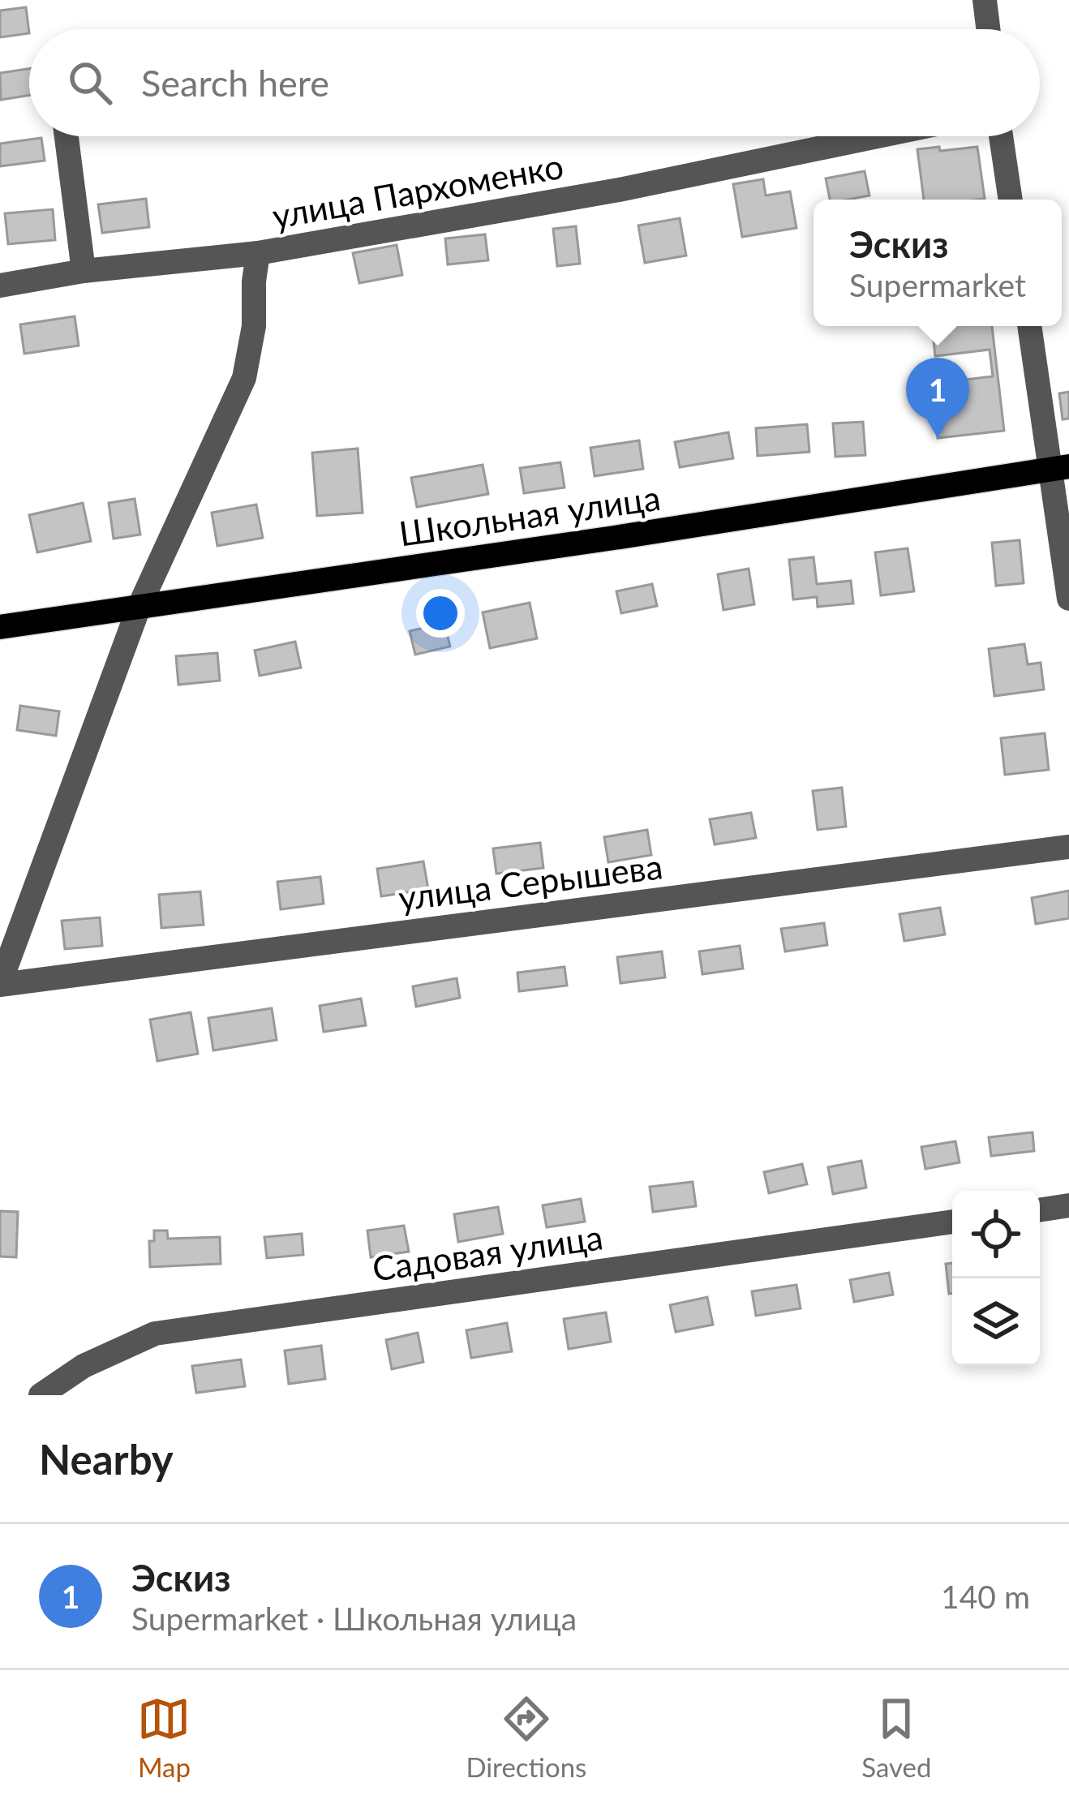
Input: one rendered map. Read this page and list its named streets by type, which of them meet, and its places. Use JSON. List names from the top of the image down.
{
  "streets": {
    "main road": ["Школьная улица"],
    "street": ["улица Пархоменко", "улица Серышева", "Садовая улица"]
  },
  "page": {
    "search": "Search here",
    "popup": ["Эскиз", "Supermarket"],
    "pins": "1",
    "heading": "Nearby",
    "list": [
      {
        "mark": "1",
        "name": "Эскиз",
        "note": "Supermarket · Школьная улица",
        "value": "140 m"
      }
    ],
    "nav": ["Map", "Directions", "Saved"]
  }
}
